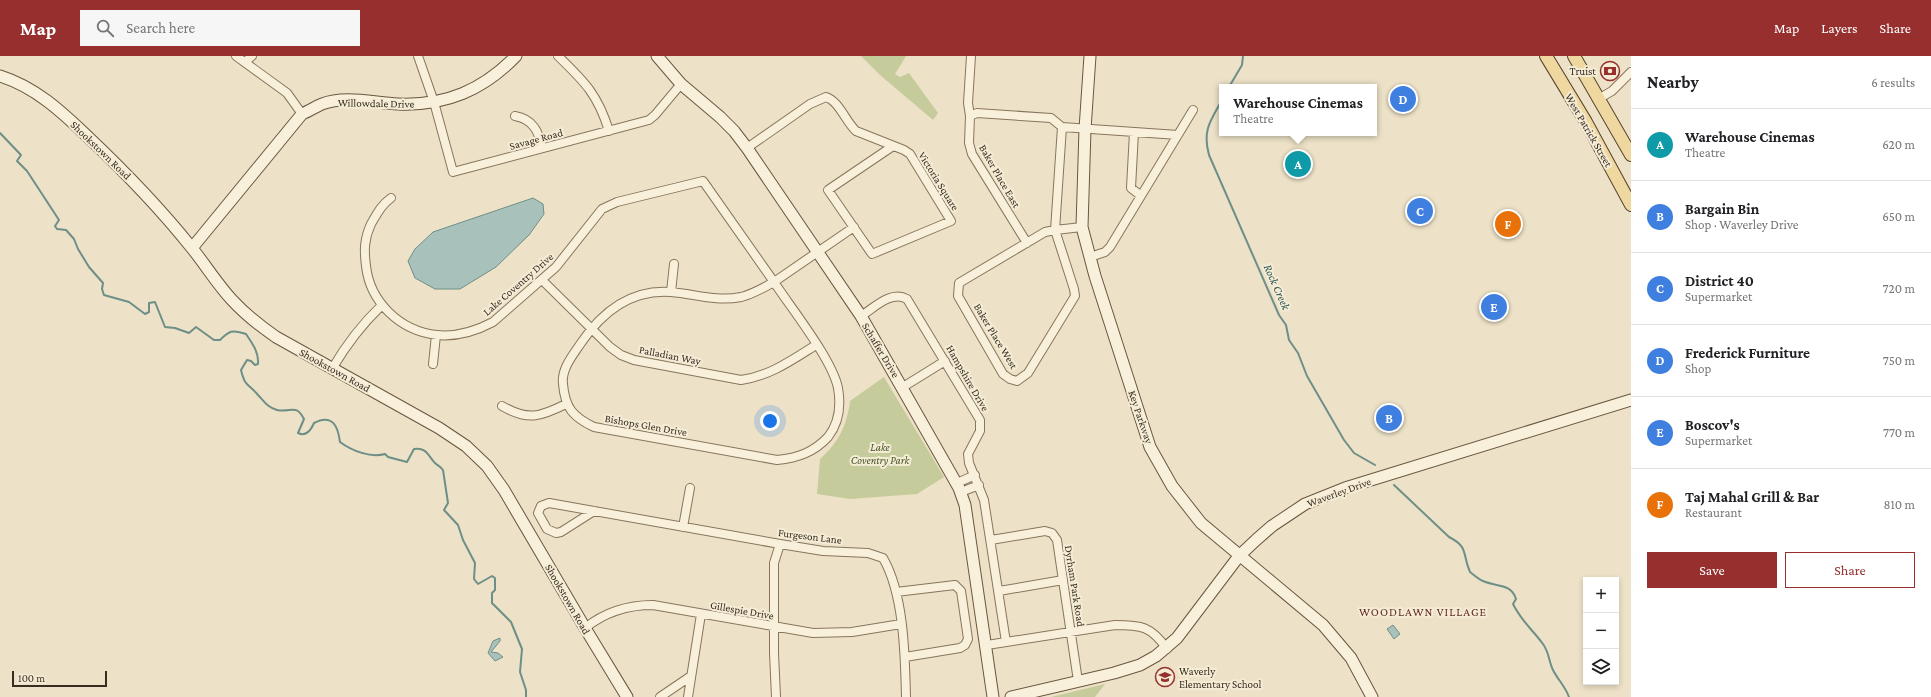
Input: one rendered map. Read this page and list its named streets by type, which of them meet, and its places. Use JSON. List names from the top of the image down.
{
  "streets": {
    "main road": ["West Patrick Street"],
    "street": [
      "Willowdale Drive",
      "Savage Road",
      "Shookstown Road",
      "Baker Place East",
      "Victoria Square",
      "Lake Coventry Drive",
      "Baker Place West",
      "Schaffer Drive",
      "Palladian Way",
      "Hampshire Drive",
      "Key Parkway",
      "Bishops Glen Drive",
      "Waverley Drive",
      "Furgeson Lane",
      "Dyrham Park Road",
      "Gillespie Drive"
    ]
  },
  "crossings": [
    ["Willowdale Drive", "Savage Road"],
    ["Willowdale Drive", "Shookstown Road"],
    ["Savage Road", "Schaffer Drive"],
    ["Shookstown Road", "Gillespie Drive"],
    ["Baker Place East", "Baker Place West"],
    ["Lake Coventry Drive", "Palladian Way"],
    ["Lake Coventry Drive", "Bishops Glen Drive"],
    ["Baker Place West", "Key Parkway"],
    ["Schaffer Drive", "Hampshire Drive"],
    ["Palladian Way", "Bishops Glen Drive"],
    ["Hampshire Drive", "Dyrham Park Road"],
    ["Key Parkway", "Waverley Drive"],
    ["Waverley Drive", "Dyrham Park Road"],
    ["Furgeson Lane", "Gillespie Drive"]
  ],
  "districts": ["WOODLAWN VILLAGE"],
  "water": ["Rock Creek"],
  "parks": ["Lake Coventry Park"],
  "places": {
    "bank": ["Truist"],
    "school or university": ["Waverly Elementary School"]
  },
  "scale_bar": "100 m",
  "page": {
    "header": "Map",
    "search": "Search here",
    "nav": ["Map", "Layers", "Share"],
    "heading": ["Nearby", "6 results"],
    "popup": ["Warehouse Cinemas", "Theatre"],
    "pins": [
      "D",
      "A",
      "C",
      "F",
      "E",
      "B"
    ],
    "list": [
      {
        "mark": "A",
        "name": "Warehouse Cinemas",
        "note": "Theatre",
        "value": "620 m"
      },
      {
        "mark": "B",
        "name": "Bargain Bin",
        "note": "Shop · Waverley Drive",
        "value": "650 m"
      },
      {
        "mark": "C",
        "name": "District 40",
        "note": "Supermarket",
        "value": "720 m"
      },
      {
        "mark": "D",
        "name": "Frederick Furniture",
        "note": "Shop",
        "value": "750 m"
      },
      {
        "mark": "E",
        "name": "Boscov's",
        "note": "Supermarket",
        "value": "770 m"
      },
      {
        "mark": "F",
        "name": "Taj Mahal Grill & Bar",
        "note": "Restaurant",
        "value": "810 m"
      }
    ],
    "buttons": ["Save", "Share"],
    "map_buttons": ["+", "−"],
    "scale": "100 m"
  }
}
